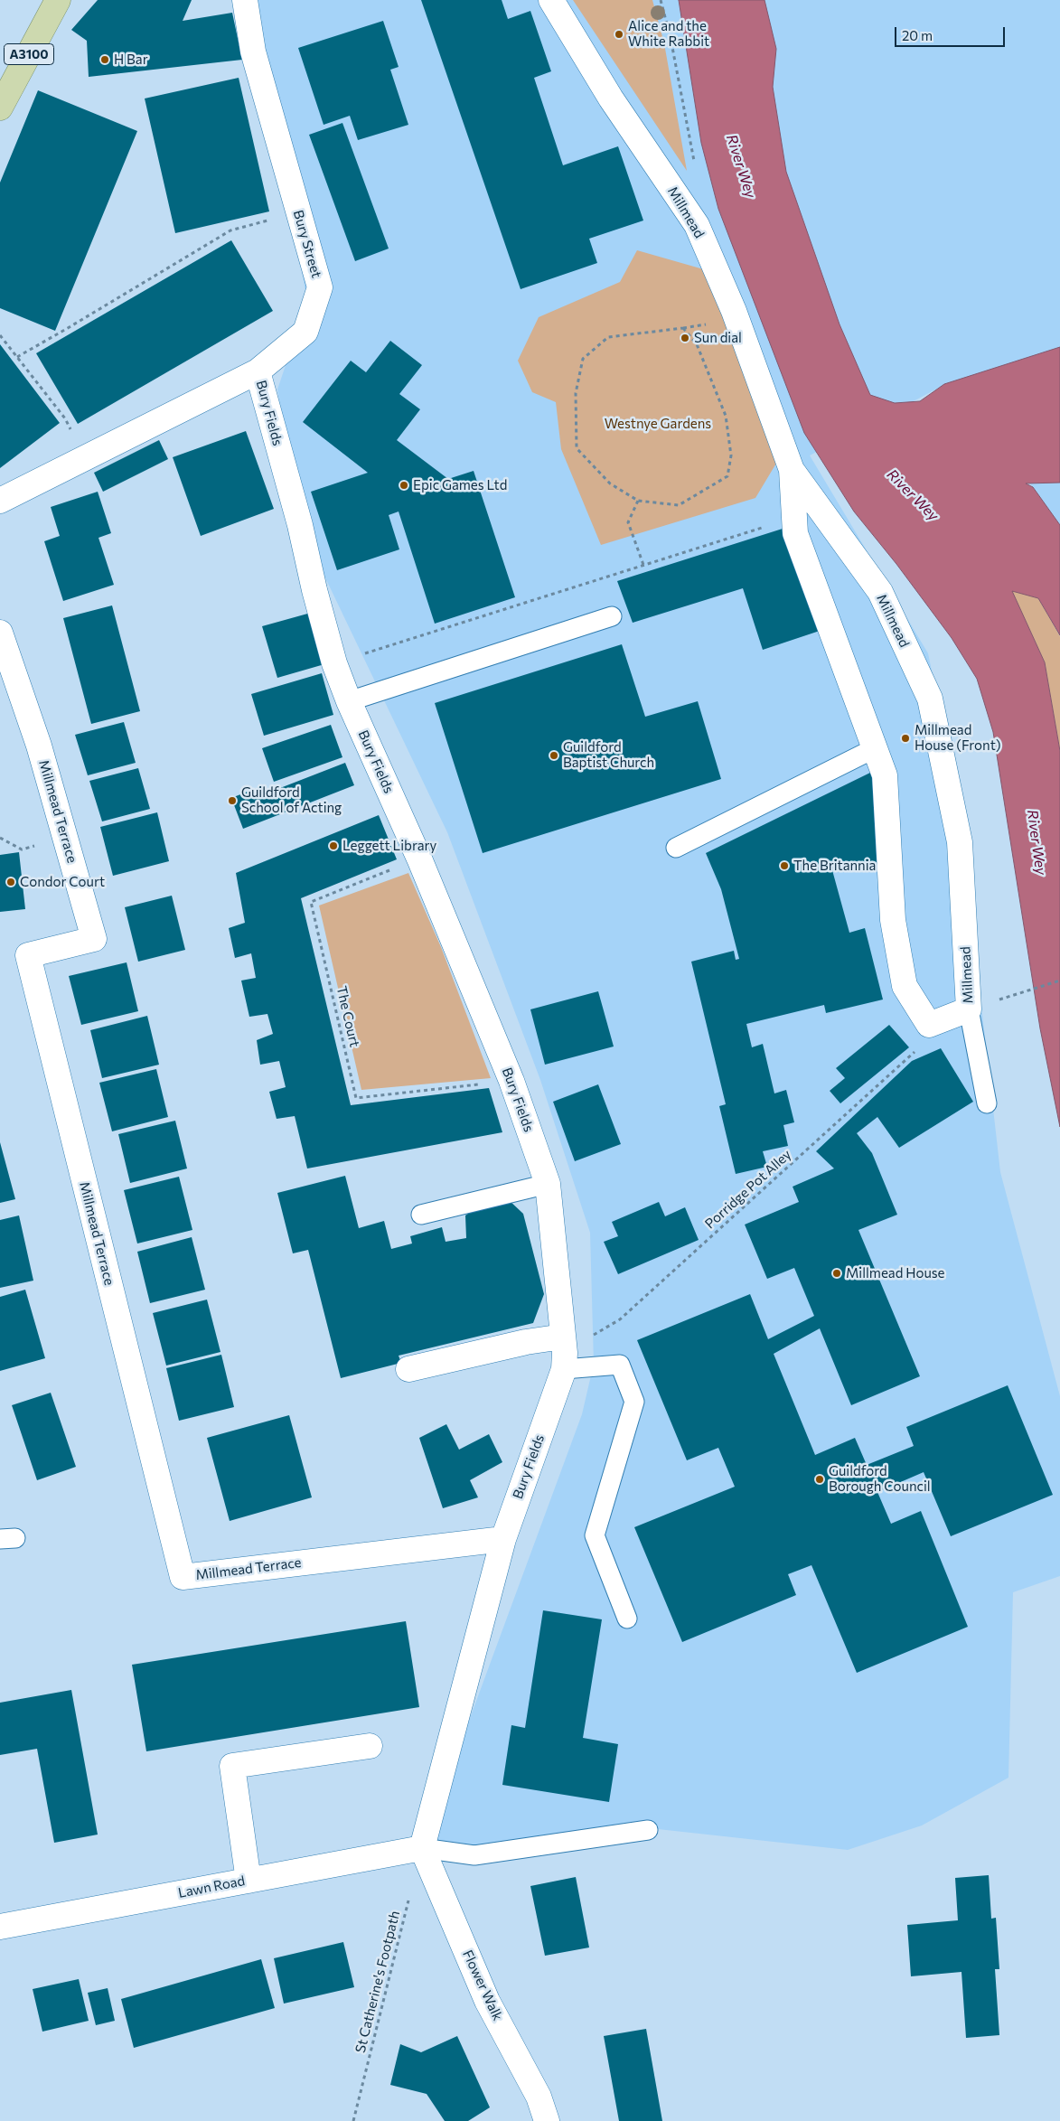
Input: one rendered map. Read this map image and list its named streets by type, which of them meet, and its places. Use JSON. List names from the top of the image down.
{
  "streets": {
    "main road": ["A3100"],
    "street": [
      "Millmead",
      "Bury Street",
      "Bury Fields",
      "Millmead Terrace",
      "Lawn Road",
      "Flower Walk"
    ],
    "path": ["The Court", "Porridge Pot Alley", "St Catherine's Footpath"]
  },
  "crossings": [
    ["Millmead", "Porridge Pot Alley"],
    ["Bury Street", "Bury Fields"],
    ["Bury Fields", "Millmead Terrace"],
    ["Bury Fields", "The Court"],
    ["Bury Fields", "Porridge Pot Alley"],
    ["Bury Fields", "Lawn Road"],
    ["Bury Fields", "Flower Walk"],
    ["Lawn Road", "Flower Walk"]
  ],
  "water": ["River Wey"],
  "parks": ["Westnye Gardens"],
  "places": [
    "Alice and the White Rabbit",
    "H Bar",
    "Sun dial",
    "Epic Games Ltd",
    "Millmead House (Front)",
    "Guildford Baptist Church",
    "Guildford School of Acting",
    "Leggett Library",
    "The Britannia",
    "Condor Court",
    "Millmead House",
    "Guildford Borough Council"
  ],
  "scale_bar": "20 m"
}
